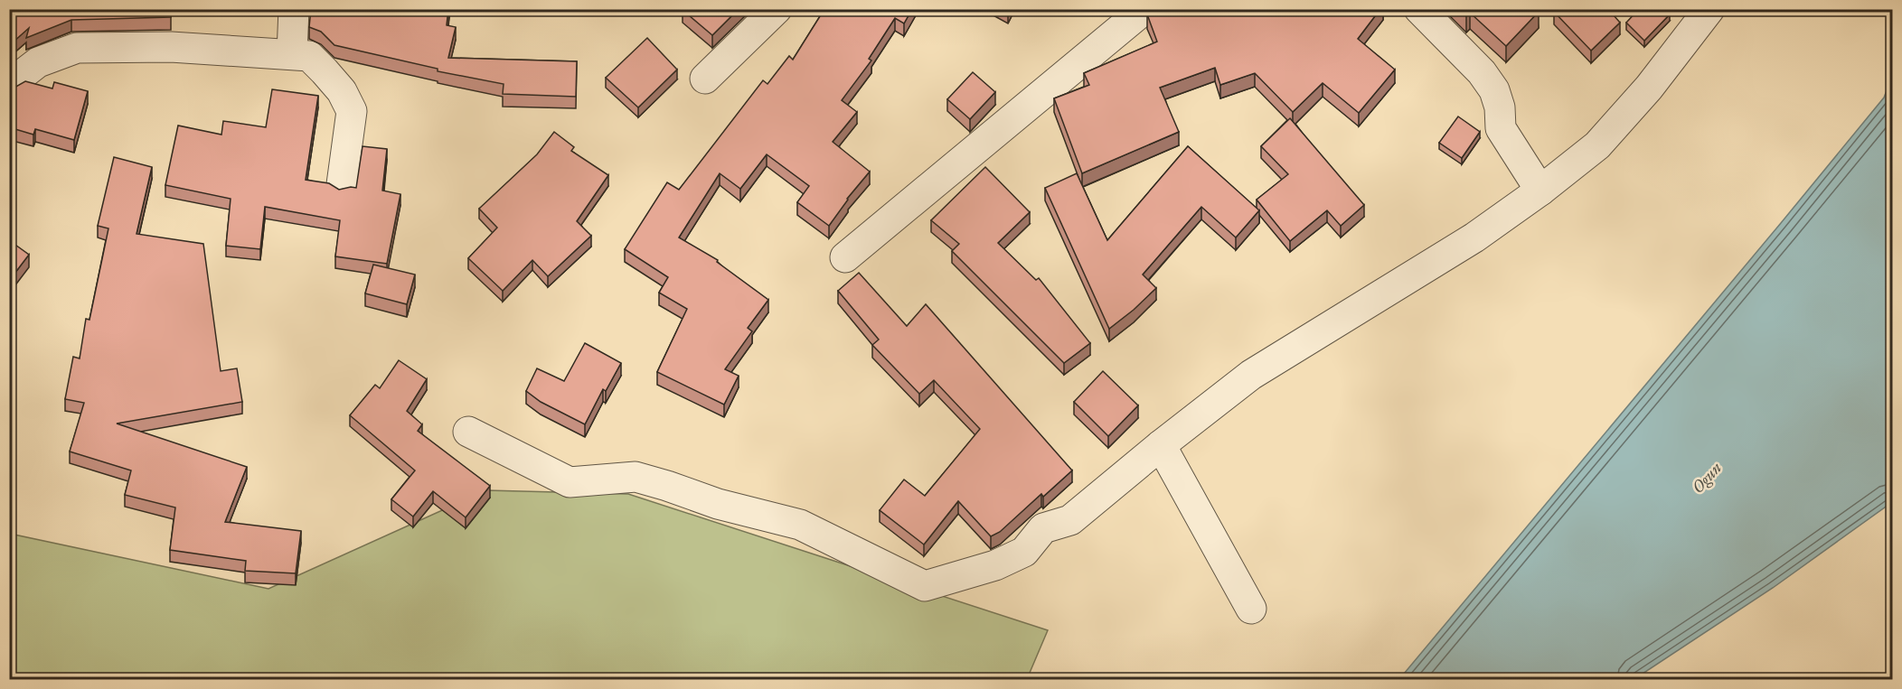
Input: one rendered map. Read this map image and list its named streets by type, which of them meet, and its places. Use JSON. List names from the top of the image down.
{
  "water": ["Ogun"]
}
